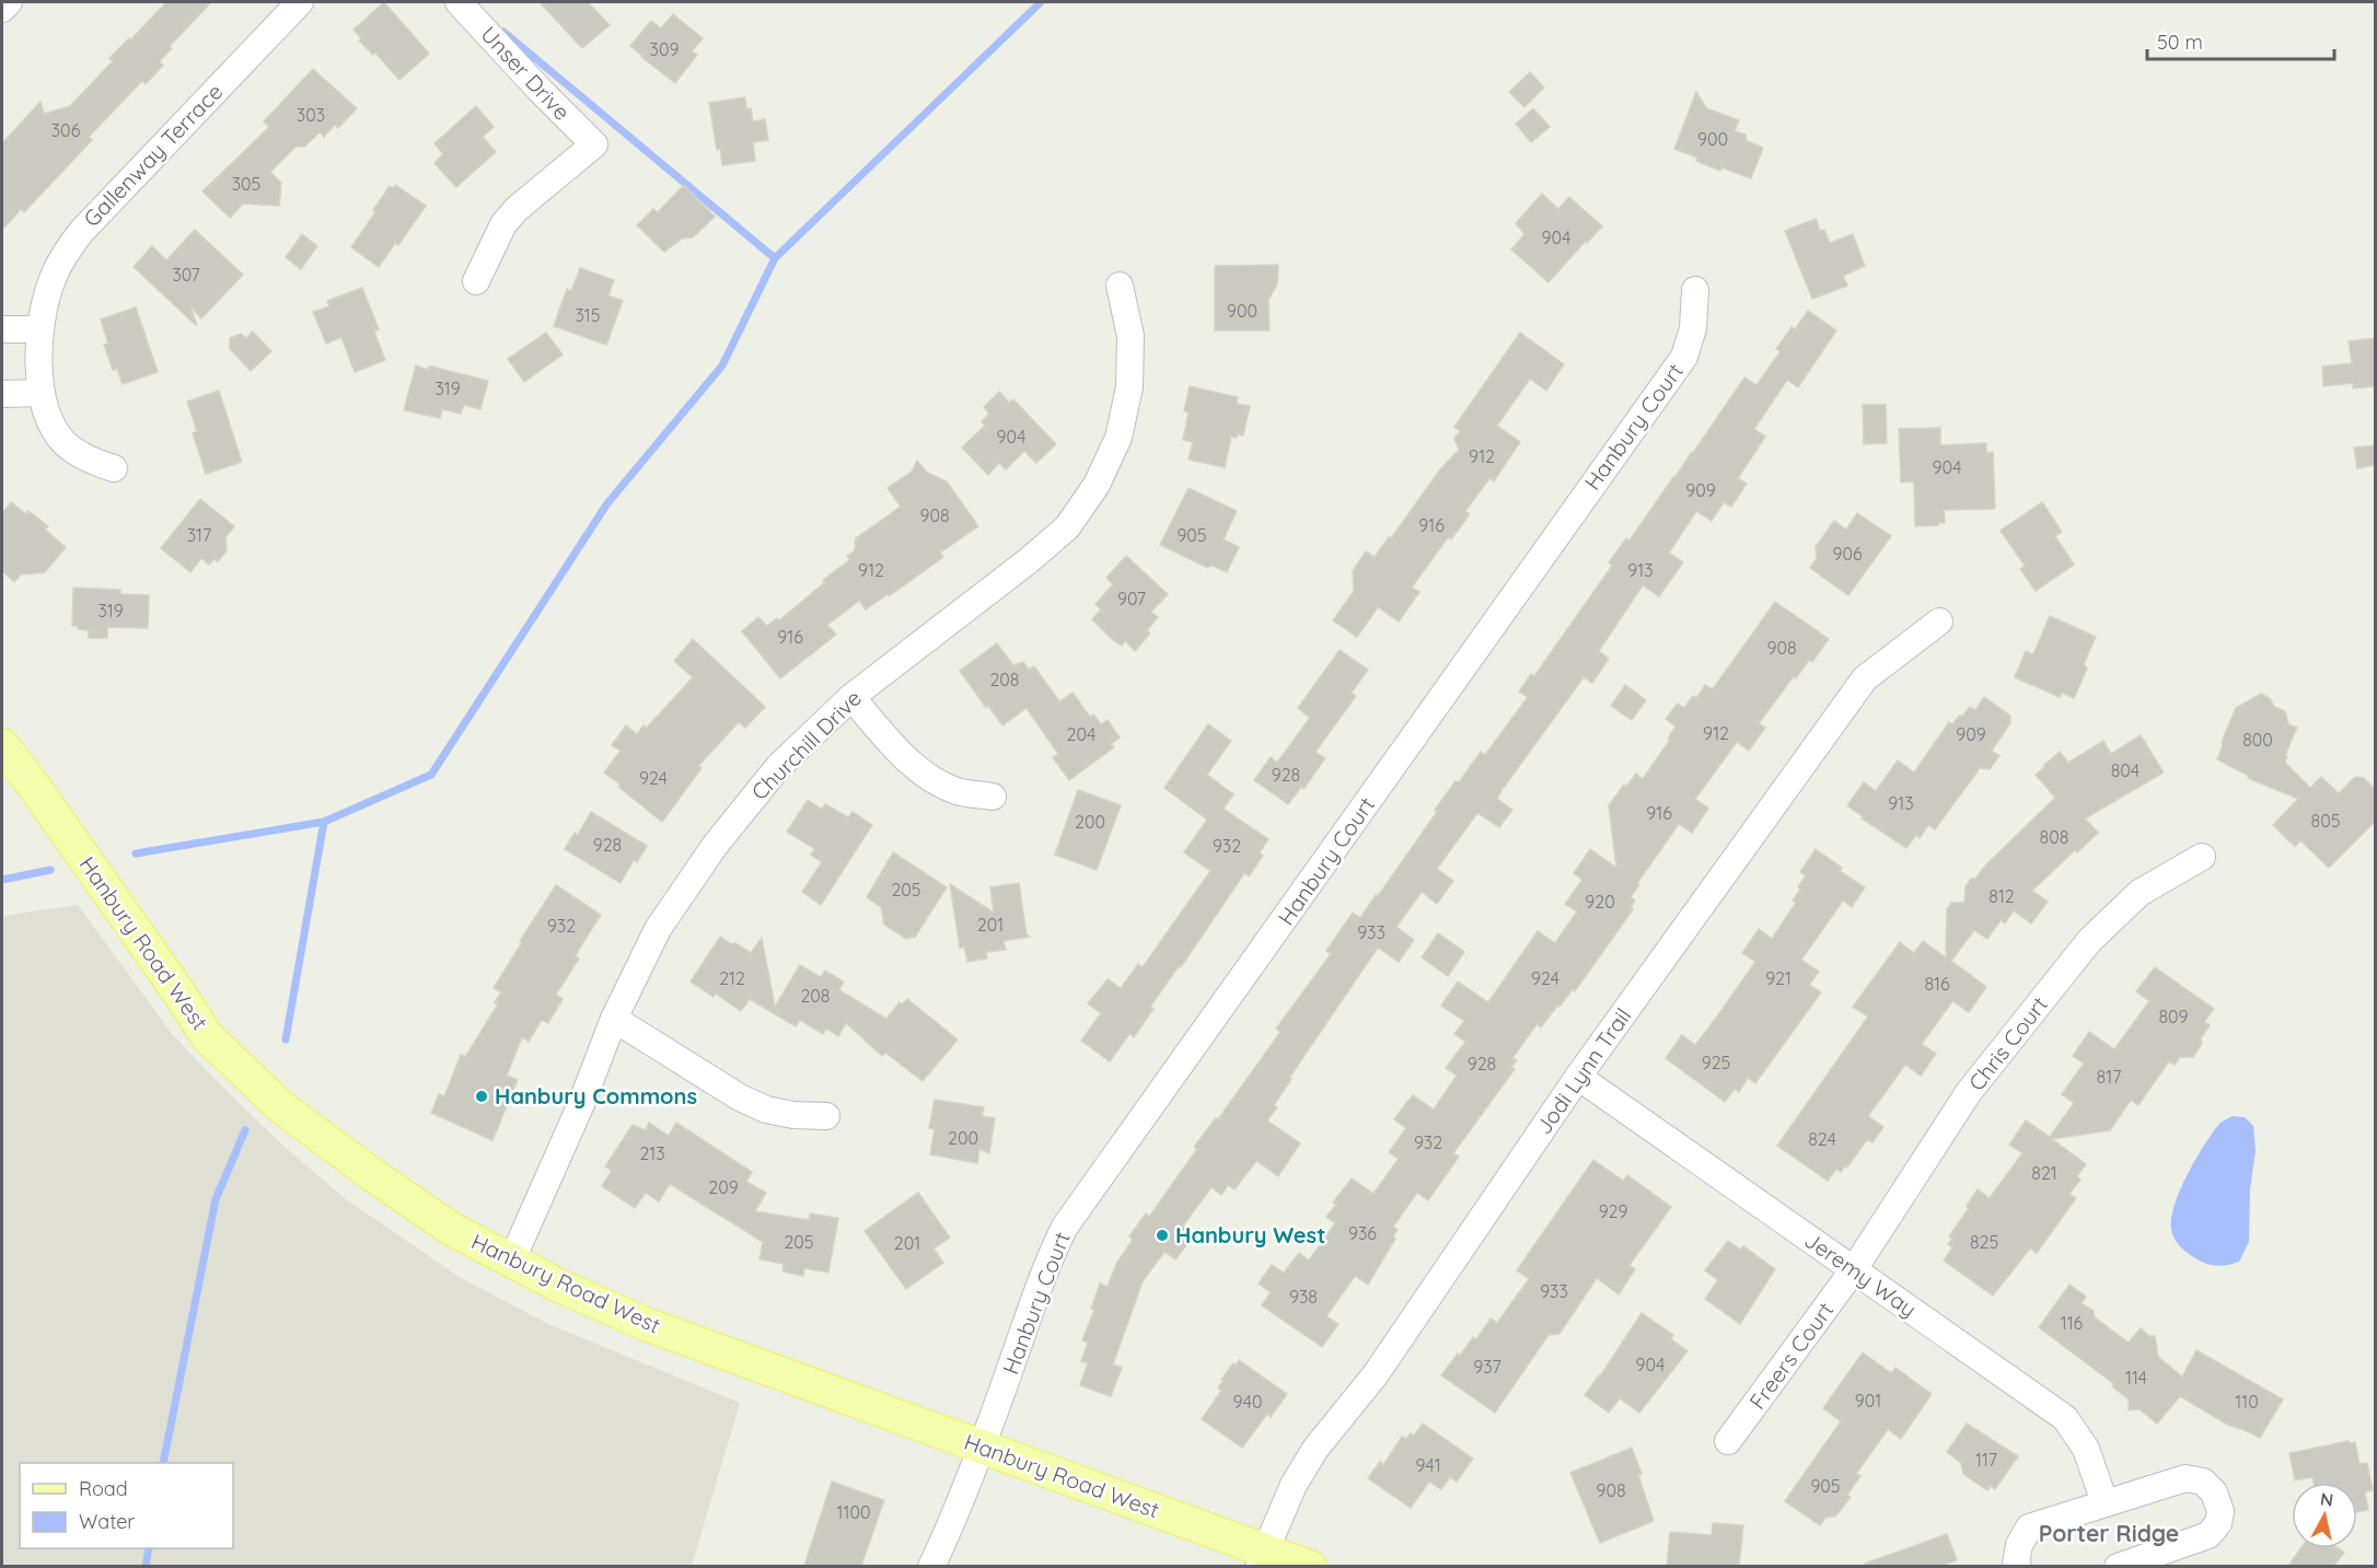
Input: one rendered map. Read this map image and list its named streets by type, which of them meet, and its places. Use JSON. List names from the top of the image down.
{
  "streets": {
    "main road": ["Hanbury Road West"],
    "street": [
      "Unser Drive",
      "Gallenway Terrace",
      "Hanbury Court",
      "Churchill Drive",
      "Chris Court",
      "Jodi Lynn Trail",
      "Jeremy Way",
      "Freers Court"
    ]
  },
  "crossings": [
    ["Hanbury Court", "Hanbury Road West"],
    ["Churchill Drive", "Hanbury Road West"],
    ["Hanbury Road West", "Jodi Lynn Trail"],
    ["Chris Court", "Jeremy Way"],
    ["Chris Court", "Freers Court"],
    ["Jodi Lynn Trail", "Jeremy Way"],
    ["Jeremy Way", "Freers Court"]
  ],
  "districts": ["Porter Ridge"],
  "places": ["Hanbury Commons", "Hanbury West"],
  "house_numbers": [
    "309",
    "303",
    "306",
    "900",
    "305",
    "904",
    "307",
    "900",
    "315",
    "319",
    "904",
    "912",
    "904",
    "909",
    "908",
    "916",
    "317",
    "905",
    "906",
    "912",
    "913",
    "907",
    "319",
    "916",
    "908",
    "208",
    "912",
    "204",
    "909",
    "800",
    "804",
    "928",
    "924",
    "913",
    "916",
    "805",
    "200",
    "808",
    "928",
    "932",
    "205",
    "812",
    "920",
    "201",
    "932",
    "933",
    "212",
    "924",
    "921",
    "816",
    "208",
    "809",
    "925",
    "928",
    "817",
    "200",
    "824",
    "932",
    "213",
    "821",
    "209",
    "929",
    "936",
    "205",
    "825",
    "201",
    "933",
    "938",
    "116",
    "904",
    "937",
    "114",
    "901",
    "940",
    "110",
    "117",
    "941",
    "905",
    "908",
    "1100"
  ],
  "legend": ["Road", "Water"],
  "scale_bar": "50 m",
  "north": "top"
}
